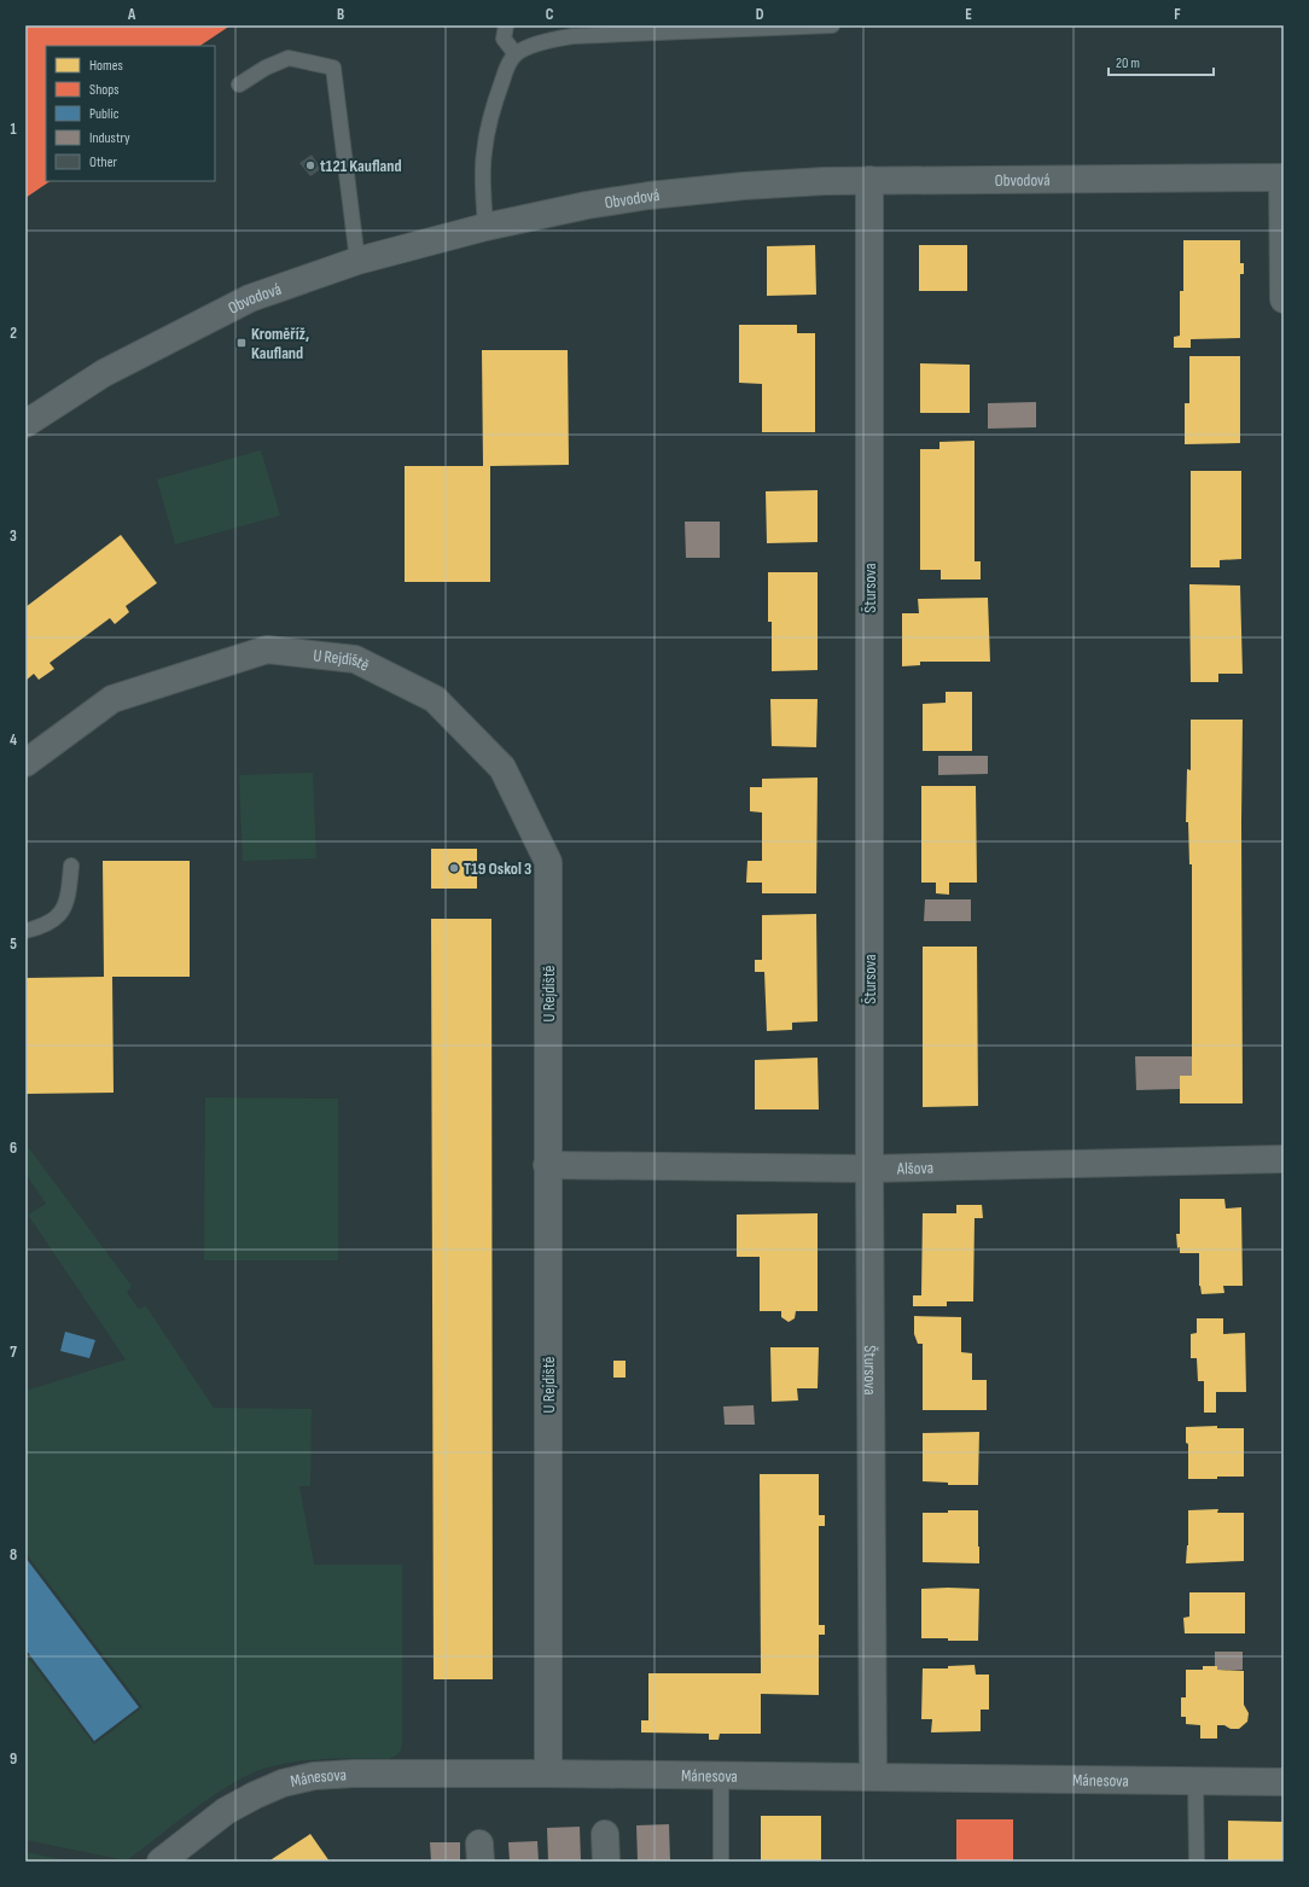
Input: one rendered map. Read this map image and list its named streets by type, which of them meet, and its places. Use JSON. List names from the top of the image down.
{
  "streets": {
    "street": [
      "Obvodová",
      "Štursova",
      "U Rejdiště",
      "Alšova",
      "Mánesova"
    ]
  },
  "crossings": [
    ["Obvodová", "Štursova"],
    ["Štursova", "Alšova"],
    ["Štursova", "Mánesova"],
    ["U Rejdiště", "Alšova"],
    ["U Rejdiště", "Mánesova"]
  ],
  "places": {
    "other": ["t121 Kaufland", "T19 Oskol 3"],
    "transit": ["Kroměříž, Kaufland"]
  },
  "legend": [
    "Homes",
    "Shops",
    "Public",
    "Industry",
    "Other"
  ],
  "scale_bar": "20 m",
  "grid": {
    "columns": [
      "A",
      "B",
      "C",
      "D",
      "E",
      "F"
    ],
    "rows": [
      "1",
      "2",
      "3",
      "4",
      "5",
      "6",
      "7",
      "8",
      "9"
    ]
  }
}
